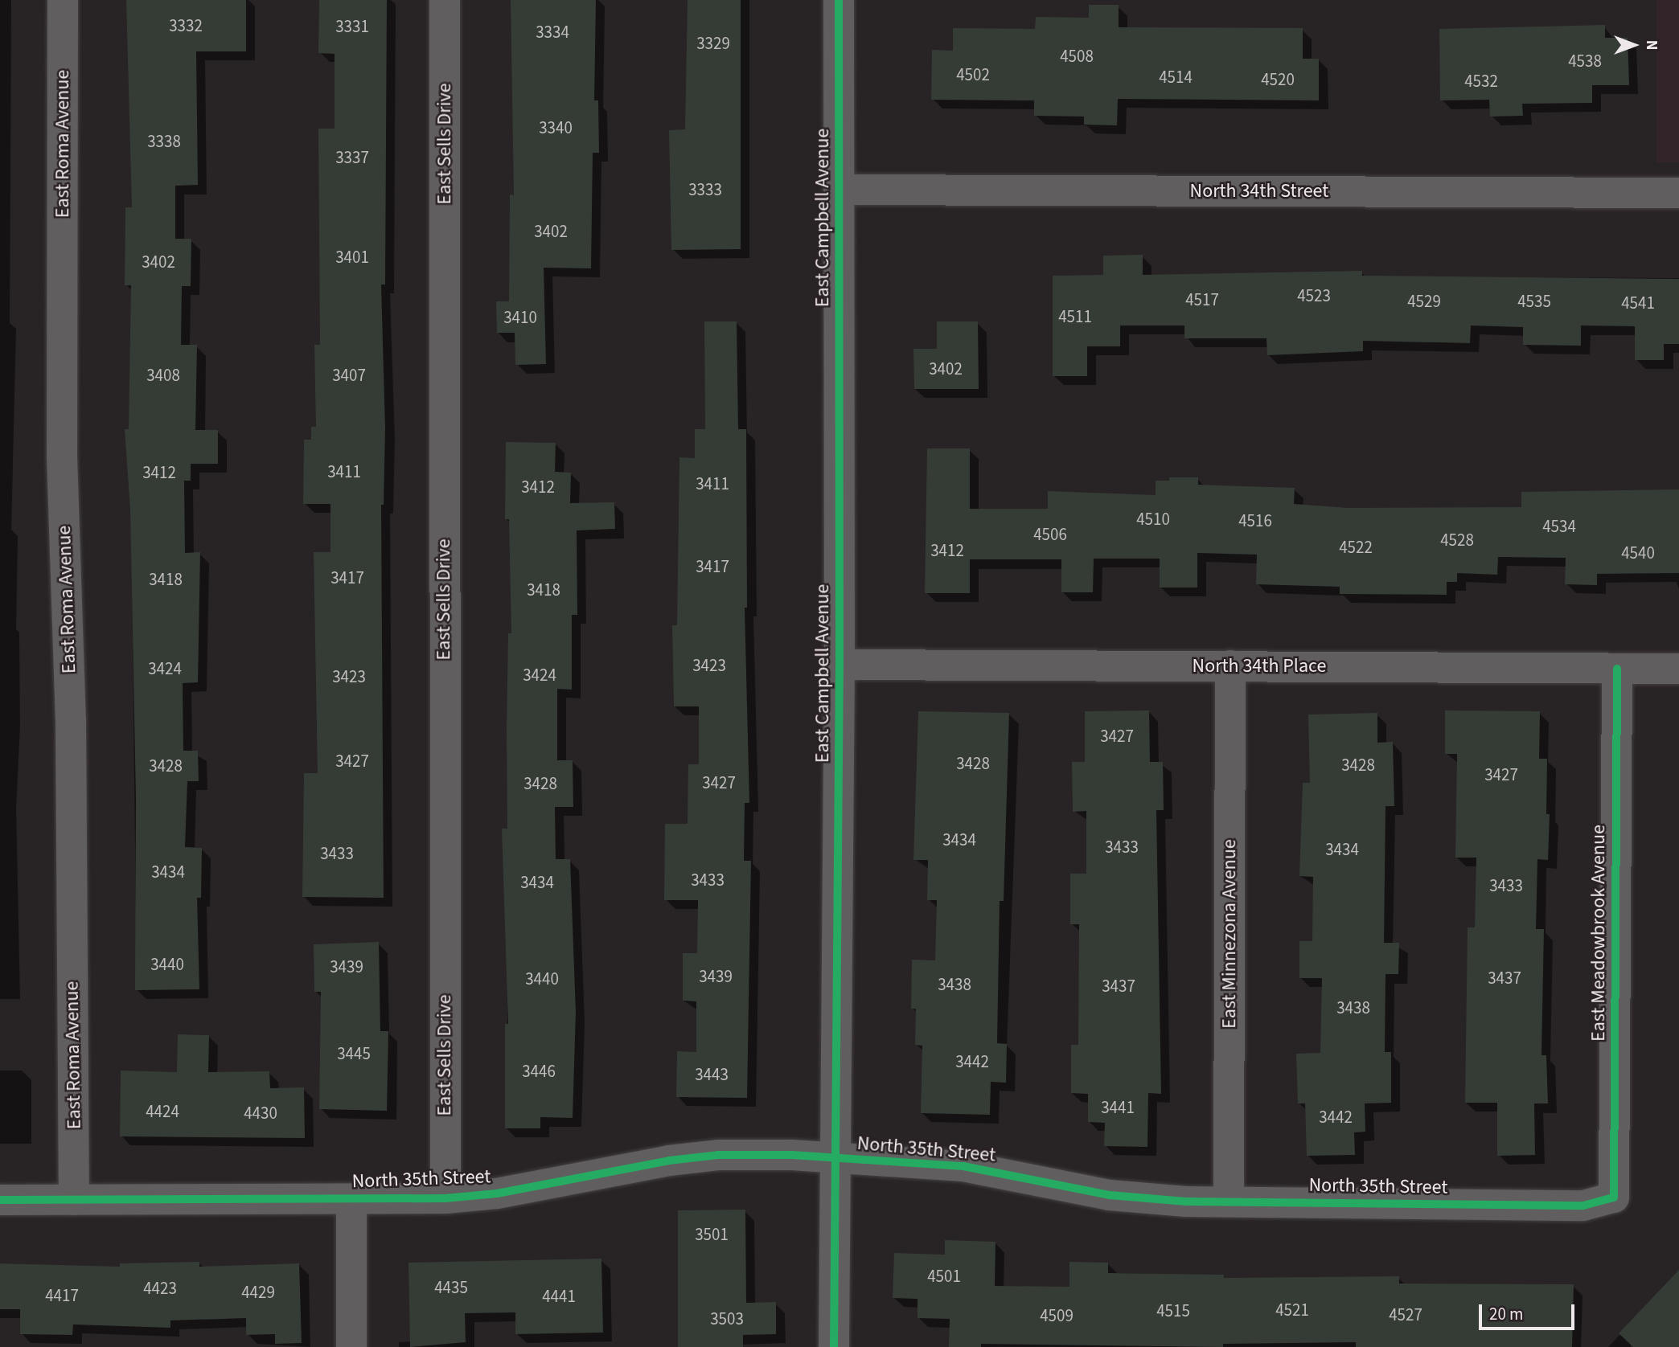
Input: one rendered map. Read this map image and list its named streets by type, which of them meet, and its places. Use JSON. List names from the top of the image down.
{
  "streets": {
    "street": [
      "East Roma Avenue",
      "East Sells Drive",
      "North 34th Street",
      "East Campbell Avenue",
      "North 34th Place",
      "East Meadowbrook Avenue",
      "East Minnezona Avenue",
      "North 35th Street"
    ]
  },
  "crossings": [
    ["East Roma Avenue", "North 35th Street"],
    ["East Sells Drive", "North 35th Street"],
    ["North 34th Street", "East Campbell Avenue"],
    ["East Campbell Avenue", "North 34th Place"],
    ["East Campbell Avenue", "North 35th Street"],
    ["North 34th Place", "East Meadowbrook Avenue"],
    ["North 34th Place", "East Minnezona Avenue"],
    ["East Meadowbrook Avenue", "North 35th Street"],
    ["East Minnezona Avenue", "North 35th Street"]
  ],
  "house_numbers": [
    "3332",
    "3331",
    "3334",
    "3329",
    "4508",
    "4538",
    "4502",
    "4514",
    "4520",
    "4532",
    "3340",
    "3338",
    "3337",
    "3333",
    "3402",
    "3401",
    "3402",
    "4523",
    "4517",
    "4529",
    "4535",
    "4541",
    "4511",
    "3410",
    "3402",
    "3408",
    "3407",
    "3411",
    "3412",
    "3411",
    "3412",
    "4510",
    "4516",
    "4534",
    "4506",
    "4528",
    "4522",
    "3412",
    "4540",
    "3417",
    "3417",
    "3418",
    "3418",
    "3423",
    "3424",
    "3424",
    "3423",
    "3427",
    "3427",
    "3428",
    "3428",
    "3428",
    "3427",
    "3427",
    "3428",
    "3434",
    "3433",
    "3434",
    "3433",
    "3434",
    "3433",
    "3434",
    "3433",
    "3440",
    "3439",
    "3439",
    "3437",
    "3440",
    "3438",
    "3437",
    "3438",
    "3445",
    "3442",
    "3446",
    "3443",
    "3441",
    "4424",
    "4430",
    "3442",
    "3501",
    "4501",
    "4435",
    "4423",
    "4429",
    "4417",
    "4441",
    "4521",
    "4515",
    "4527",
    "4509",
    "3503"
  ],
  "scale_bar": "20 m",
  "north": "right"
}
